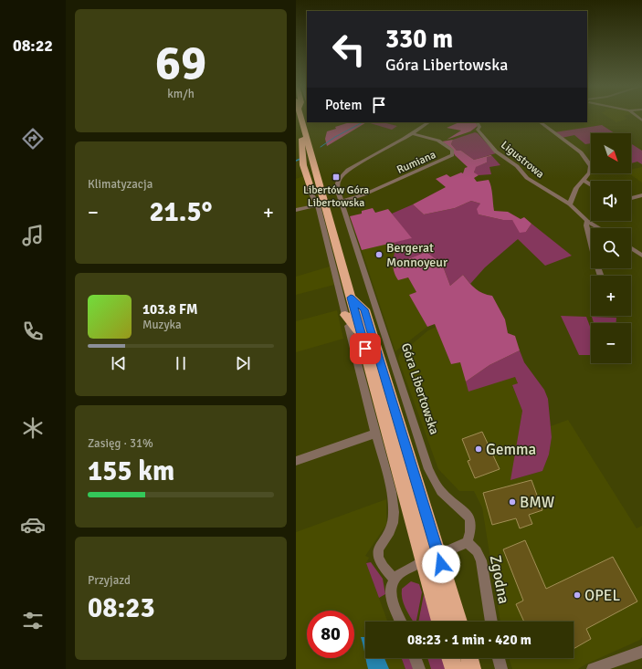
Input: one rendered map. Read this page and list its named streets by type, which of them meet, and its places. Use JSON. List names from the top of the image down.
{
  "streets": {
    "street": [
      "Ligustrowa",
      "Rumiana",
      "Góra Libertowska",
      "Zgodna"
    ]
  },
  "crossings": [
    ["Rumiana", "Góra Libertowska"],
    ["Góra Libertowska", "Zgodna"]
  ],
  "places": {
    "transit": ["Libertów Góra Libertowska"],
    "other": [
      "Bergerat Monnoyeur",
      "Gemma",
      "BMW",
      "OPEL"
    ]
  },
  "north": "bottom right",
  "page": {
    "tabs": "08:22",
    "tile": [
      ["69", "km/h"],
      "Klimatyzacja",
      ["Zasięg · 31%", "155 km"],
      ["Przyjazd", "08:23"]
    ],
    "turn": ["330 m", "Góra Libertowska"],
    "then": "Potem",
    "map_buttons": ["+", "−"],
    "heat": ["−", "21.5°", "+"],
    "song": ["103.8 FM", "Muzyka"],
    "limit": "80",
    "trip": "08:23 · 1 min · 420 m"
  }
}
